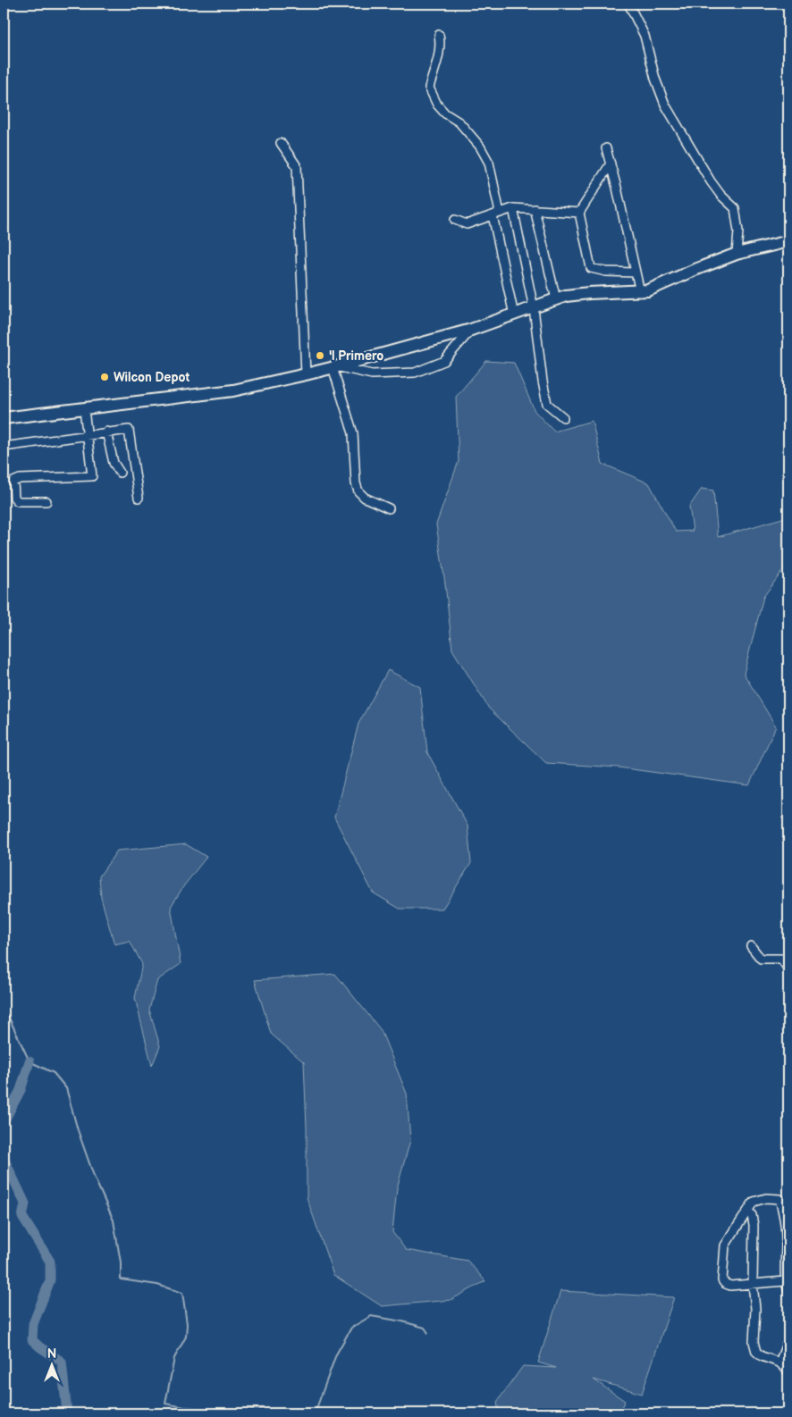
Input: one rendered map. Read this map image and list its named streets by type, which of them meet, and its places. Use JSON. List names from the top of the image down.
{
  "places": ["'l Primero", "Wilcon Depot"],
  "north": "top"
}
